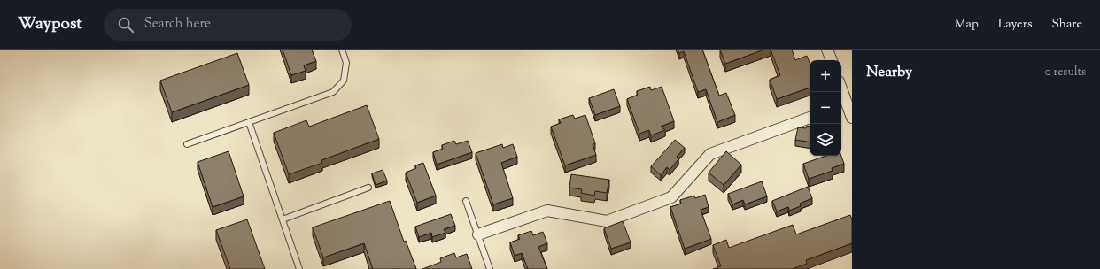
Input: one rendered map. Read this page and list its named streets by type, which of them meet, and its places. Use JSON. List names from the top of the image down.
{
  "page": {
    "header": "Waypost",
    "search": "Search here",
    "nav": ["Map", "Layers", "Share"],
    "heading": ["Nearby", "0 results"],
    "map_buttons": ["+", "−"]
  }
}
